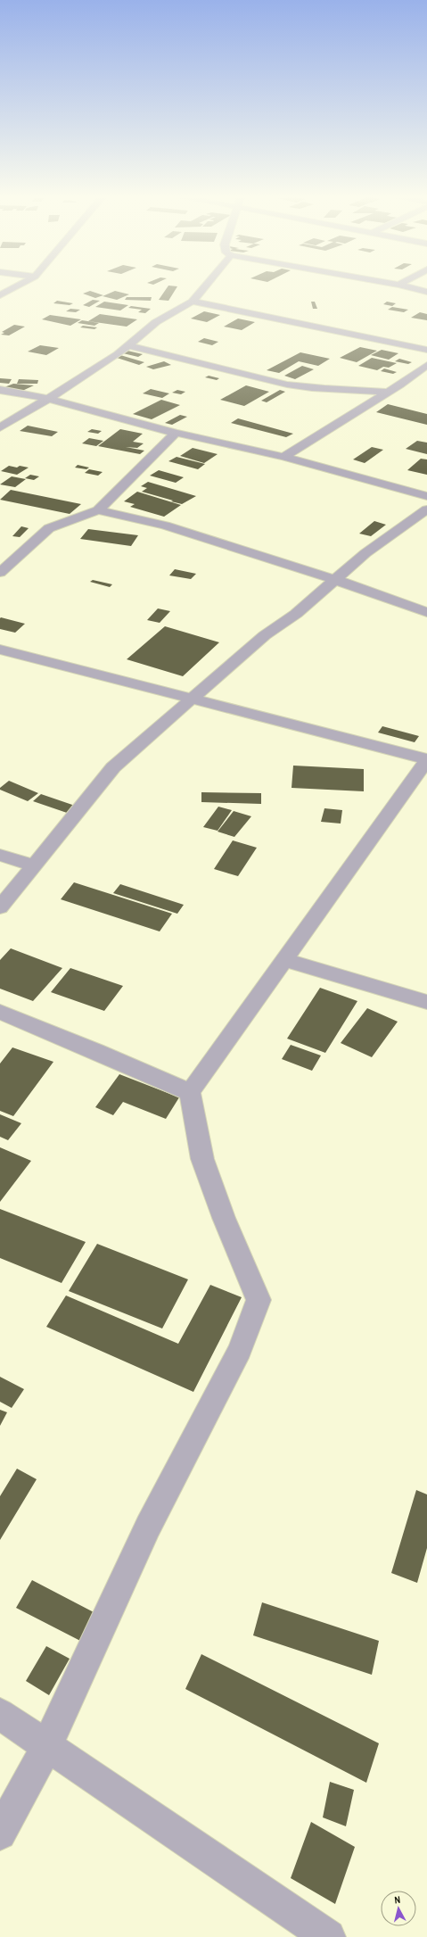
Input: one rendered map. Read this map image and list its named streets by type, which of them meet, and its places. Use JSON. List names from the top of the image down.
{
  "north": "top"
}
